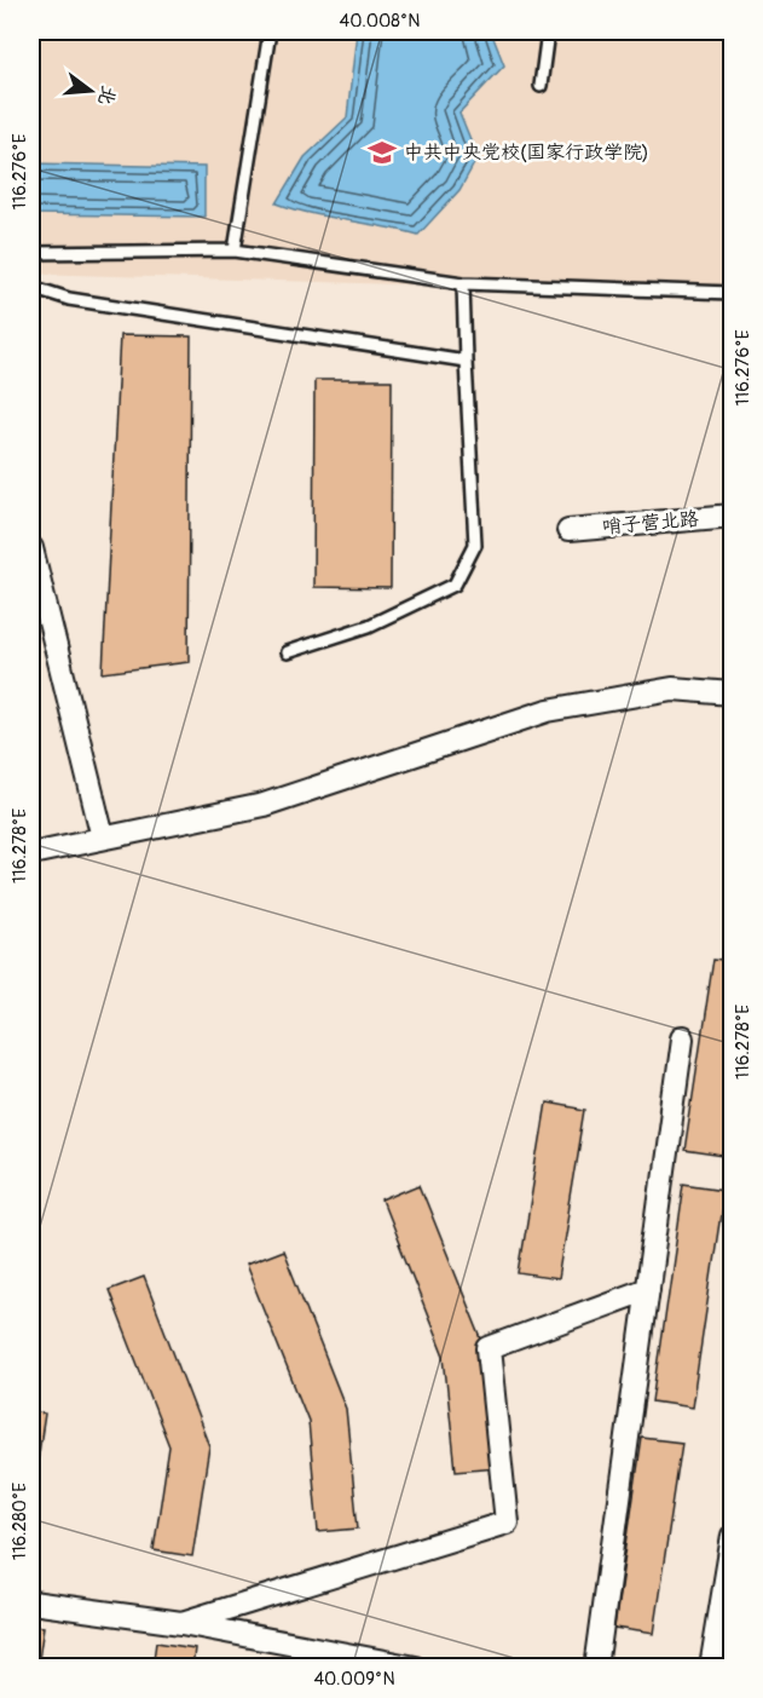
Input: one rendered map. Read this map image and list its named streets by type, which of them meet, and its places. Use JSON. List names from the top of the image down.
{
  "streets": {
    "street": ["哨子营北路"]
  },
  "places": {
    "school or university": ["中共中央党校(国家行政学院)"]
  },
  "north": "right",
  "coordinates": [
    "40.008°N",
    "116.276°E",
    "116.278°E",
    "116.280°E",
    "40.009°N"
  ]
}
